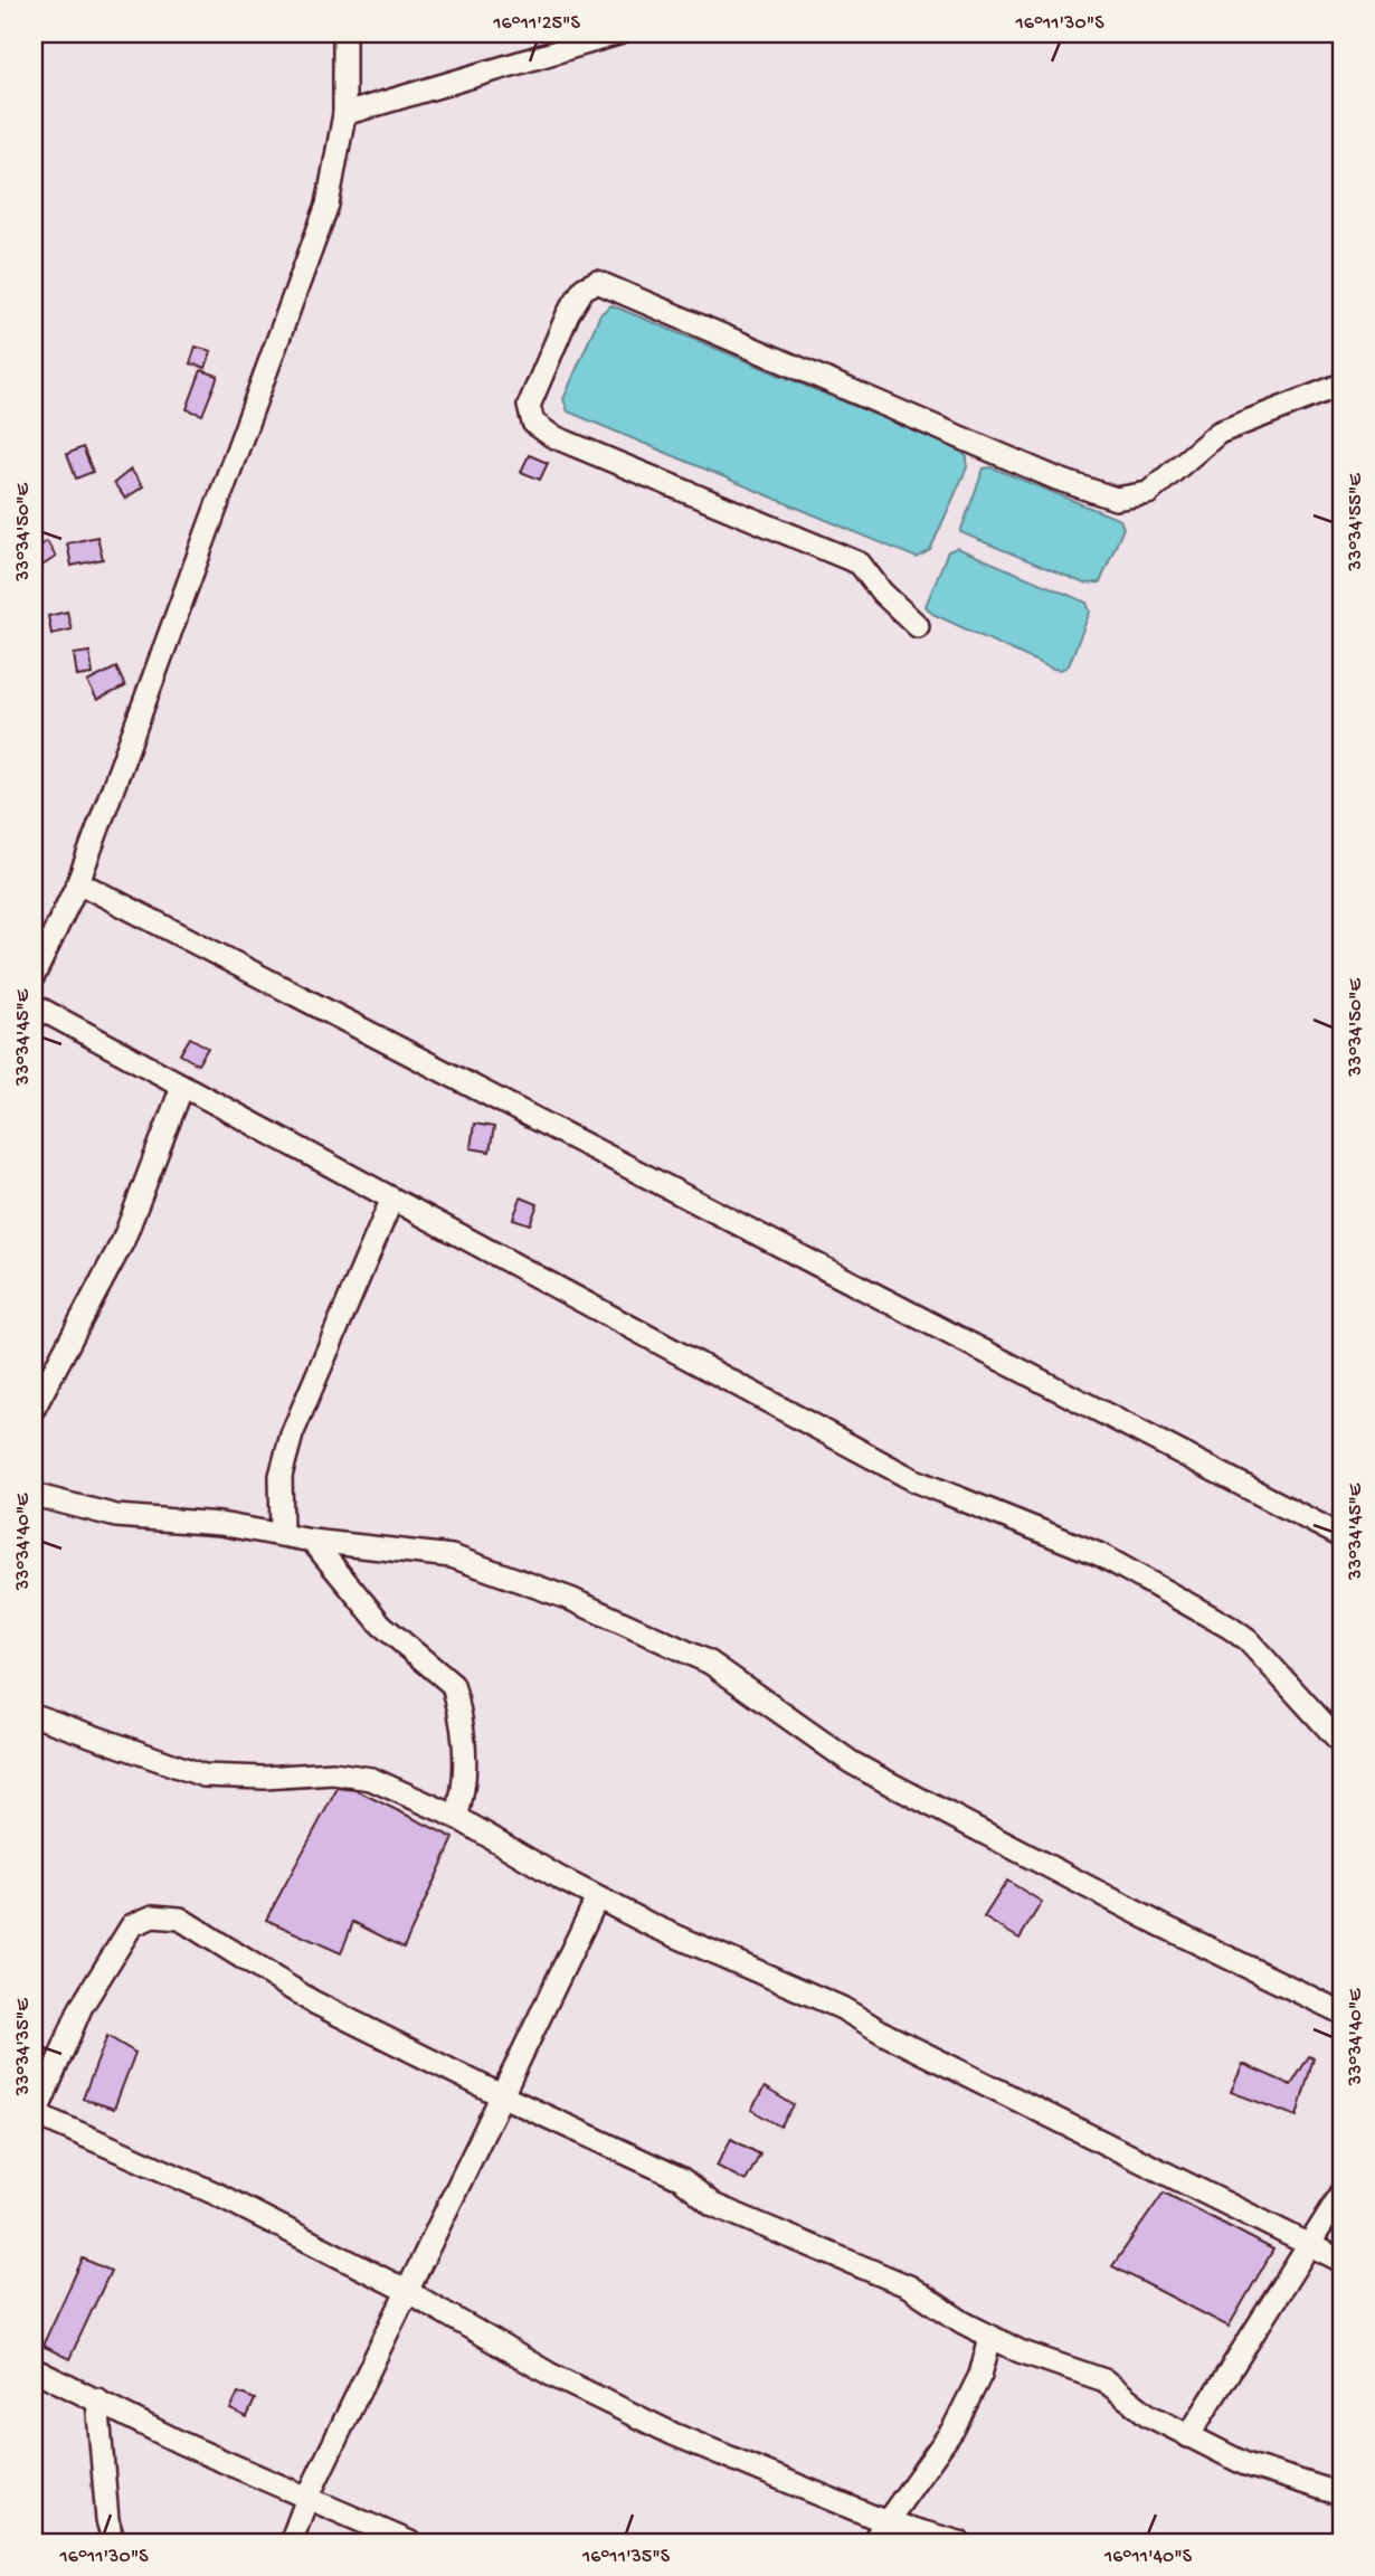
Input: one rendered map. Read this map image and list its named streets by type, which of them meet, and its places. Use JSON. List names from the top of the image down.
{
  "coordinates": [
    "16°11'25\"S",
    "16°11'30\"S",
    "33°34'55\"E",
    "33°34'50\"E",
    "33°34'45\"E",
    "33°34'40\"E",
    "33°34'35\"E",
    "16°11'35\"S",
    "16°11'40\"S"
  ]
}
